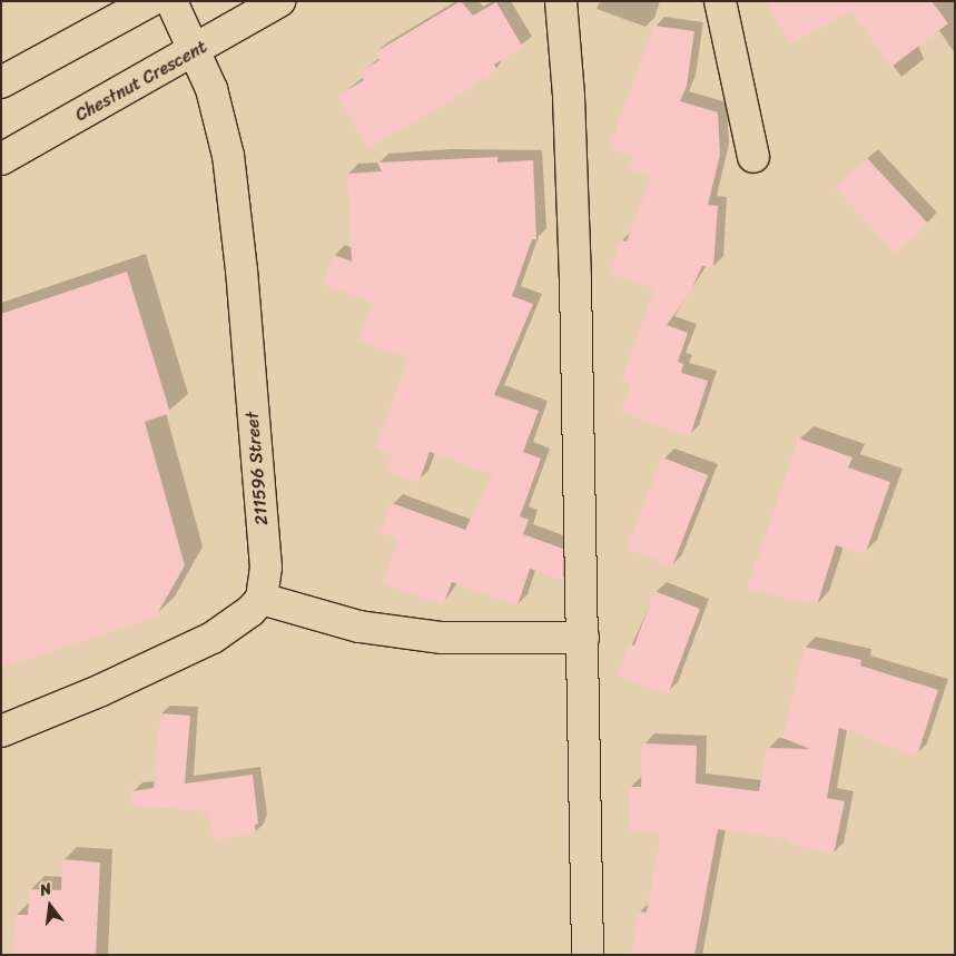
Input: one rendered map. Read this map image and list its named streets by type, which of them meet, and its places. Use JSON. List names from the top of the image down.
{
  "streets": {
    "street": ["Chestnut Crescent", "211596 Street"]
  },
  "crossings": [
    ["Chestnut Crescent", "211596 Street"]
  ],
  "north": "top"
}
